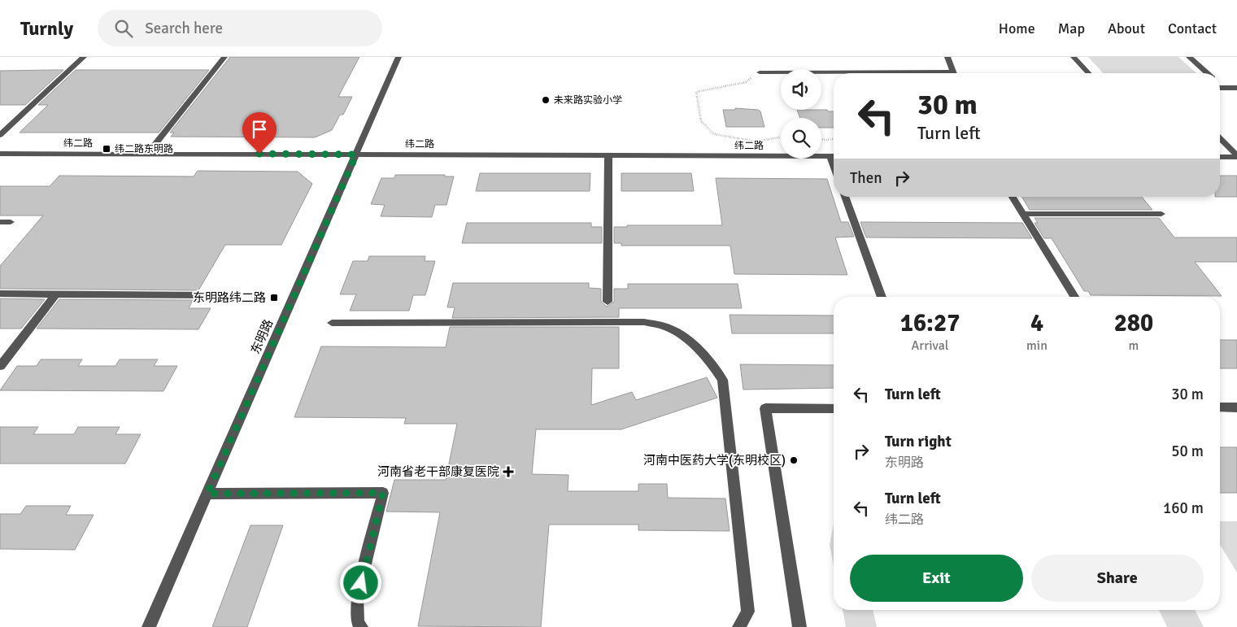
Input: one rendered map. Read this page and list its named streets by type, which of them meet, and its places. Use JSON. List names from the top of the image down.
{
  "streets": {
    "street": ["纬二路", "东明路"]
  },
  "crossings": [
    ["纬二路", "东明路"]
  ],
  "places": {
    "other": ["未来路实验小学", "河南中医药大学(东明校区)"],
    "transit": ["纬二路东明路", "东明路纬二路"],
    "health": ["河南省老干部康复医院"]
  },
  "page": {
    "header": "Turnly",
    "search": "Search here",
    "nav": [
      "Home",
      "Map",
      "About",
      "Contact"
    ],
    "turn": ["30 m", "Turn left"],
    "then": "Then",
    "eta": [
      "16:27",
      "Arrival",
      "4",
      "min",
      "280",
      "m"
    ],
    "list": [
      {
        "name": "Turn left",
        "value": "30 m"
      },
      {
        "name": "Turn right",
        "note": "东明路",
        "value": "50 m"
      },
      {
        "name": "Turn left",
        "note": "纬二路",
        "value": "160 m"
      }
    ],
    "buttons": ["Exit", "Share"]
  }
}
